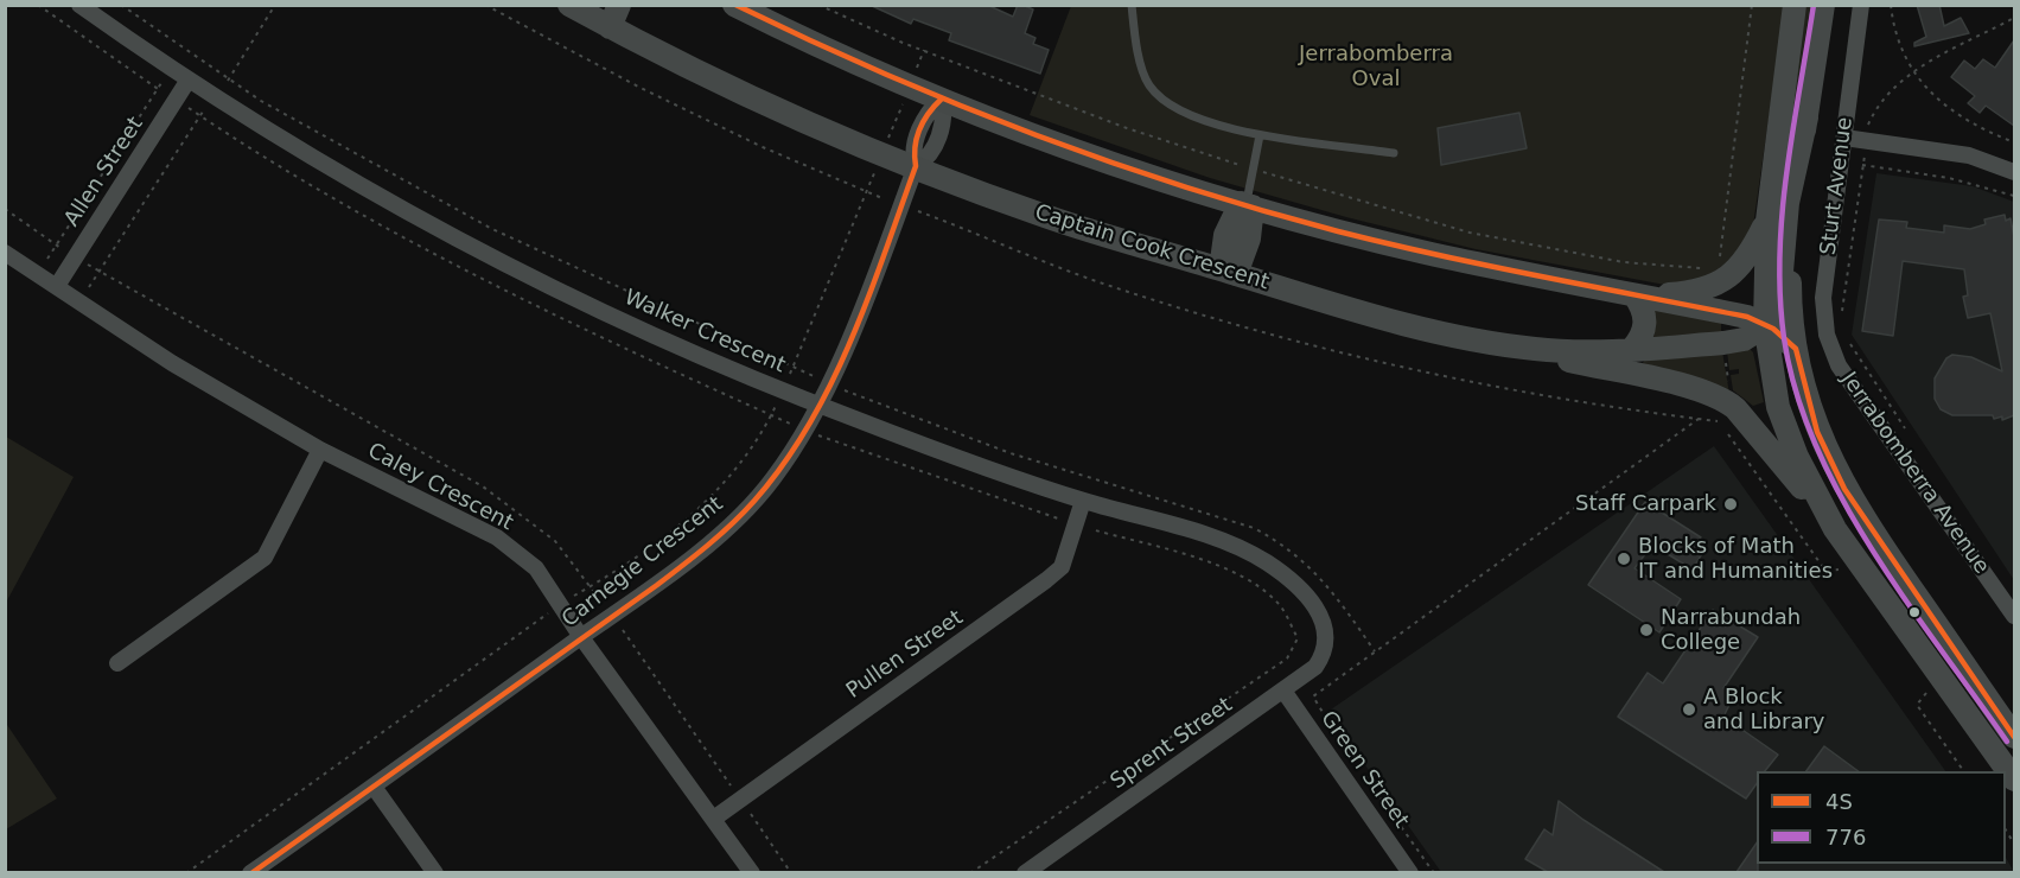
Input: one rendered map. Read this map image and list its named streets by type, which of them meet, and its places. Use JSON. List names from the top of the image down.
{
  "streets": {
    "main road": ["Sturt Avenue", "Captain Cook Crescent", "Jerrabomberra Avenue"],
    "street": [
      "Allen Street",
      "Walker Crescent",
      "Caley Crescent",
      "Carnegie Crescent",
      "Pullen Street",
      "Sprent Street",
      "Green Street"
    ]
  },
  "crossings": [
    ["Allen Street", "Walker Crescent"],
    ["Allen Street", "Caley Crescent"],
    ["Sturt Avenue", "Jerrabomberra Avenue"],
    ["Captain Cook Crescent", "Carnegie Crescent"],
    ["Walker Crescent", "Carnegie Crescent"],
    ["Walker Crescent", "Pullen Street"],
    ["Walker Crescent", "Sprent Street"],
    ["Caley Crescent", "Carnegie Crescent"],
    ["Caley Crescent", "Pullen Street"],
    ["Sprent Street", "Green Street"]
  ],
  "parks": ["Jerrabomberra Oval"],
  "places": [
    "Staff Carpark",
    "Blocks of Math IT and Humanities",
    "Narrabundah College",
    "A Block and Library"
  ],
  "lines": ["transit line 4S", "transit line 776"],
  "legend": ["4S", "776"]
}
